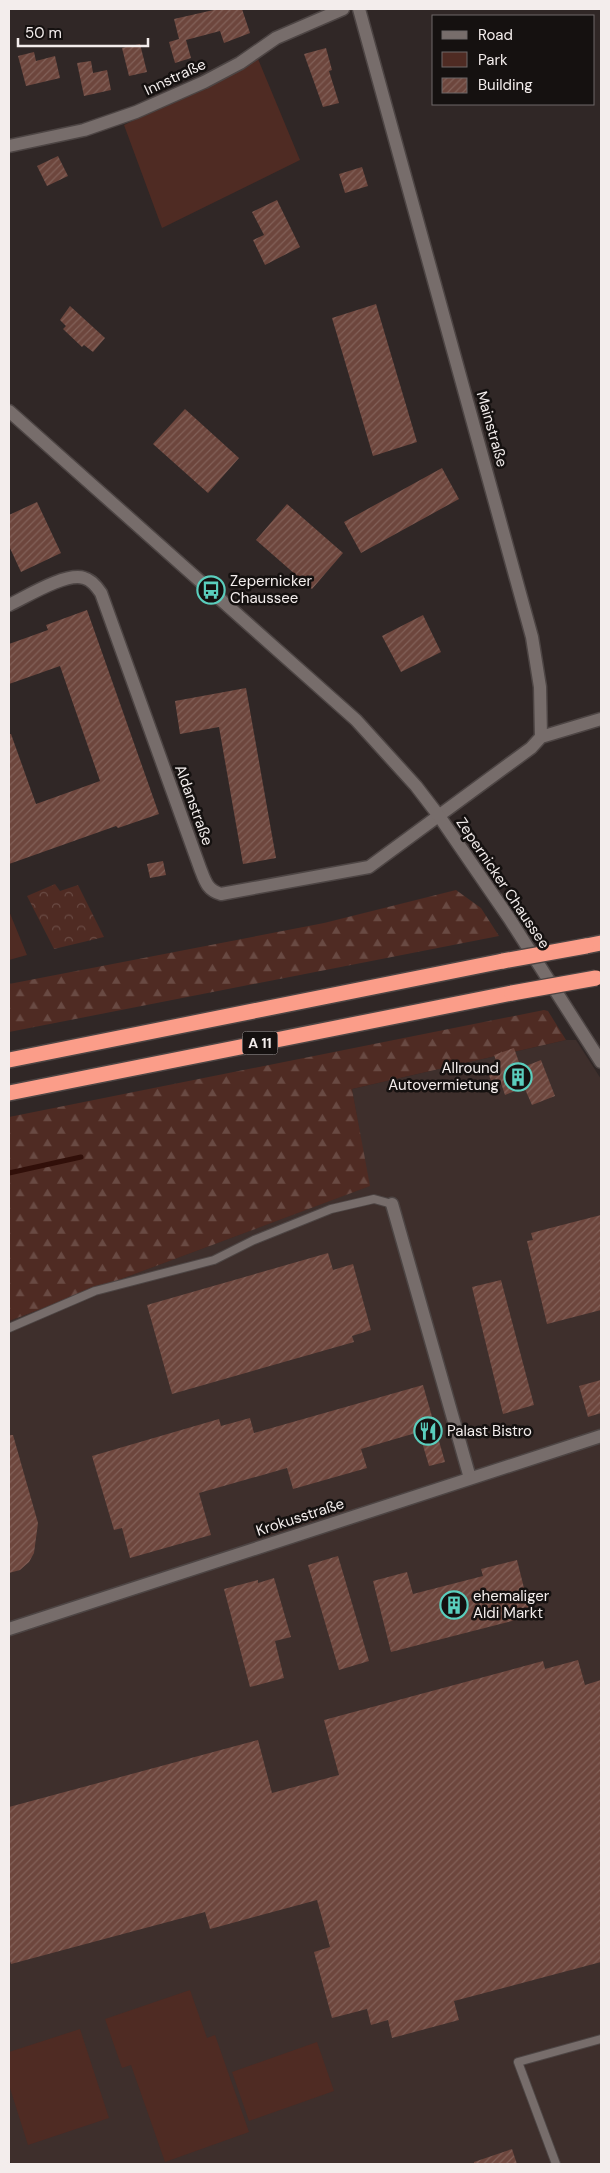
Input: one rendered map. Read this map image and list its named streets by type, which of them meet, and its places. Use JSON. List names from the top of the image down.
{
  "streets": {
    "highway": ["A 11"],
    "street": [
      "Innstraße",
      "Mainstraße",
      "Aldanstraße",
      "Zepernicker Chaussee",
      "Krokusstraße"
    ]
  },
  "crossings": [
    ["Aldanstraße", "Zepernicker Chaussee"]
  ],
  "places": {
    "bus stop": ["Zepernicker Chaussee"],
    "building": ["Allround Autovermietung", "ehemaliger Aldi Markt"],
    "restaurant": ["Palast Bistro"]
  },
  "legend": ["Road", "Park", "Building"],
  "scale_bar": "50 m"
}
